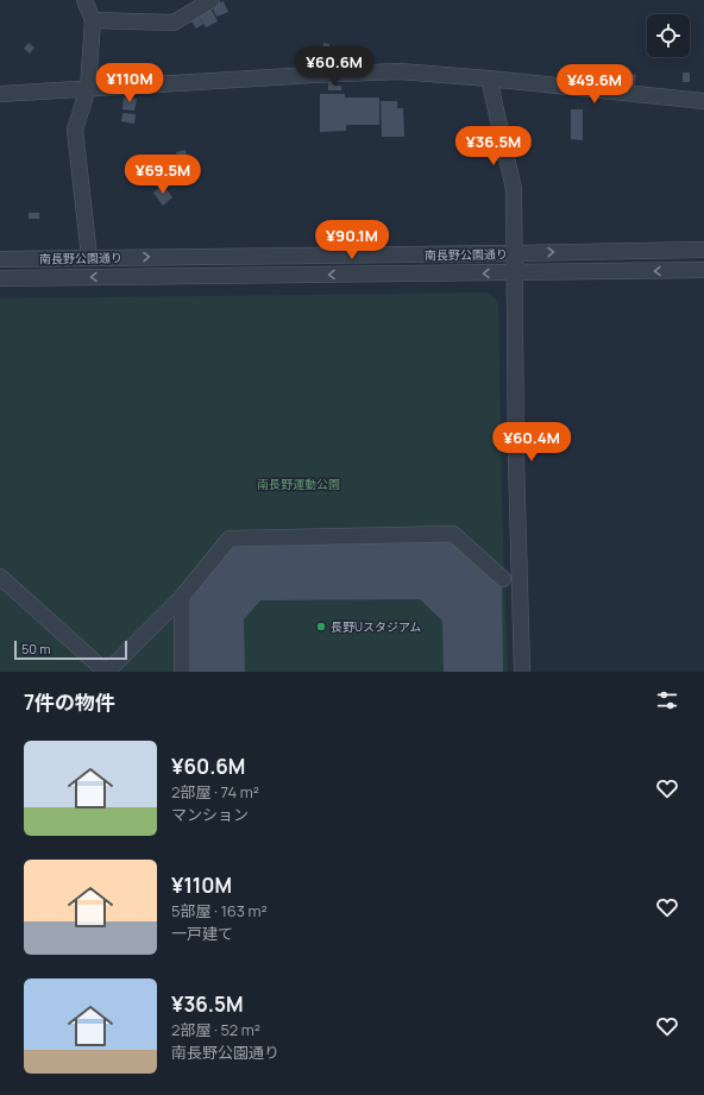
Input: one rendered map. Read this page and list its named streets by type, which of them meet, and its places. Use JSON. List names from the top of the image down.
{
  "streets": {
    "street": ["南長野公園通り"]
  },
  "parks": ["南長野運動公園"],
  "places": ["長野Uスタジアム"],
  "scale_bar": "50 m",
  "page": {
    "price": [
      "¥60.6M",
      "¥110M",
      "¥49.6M",
      "¥36.5M",
      "¥69.5M",
      "¥90.1M",
      "¥60.4M"
    ],
    "scale": "50 m",
    "heading": "7件の物件",
    "list": [
      {
        "name": "¥60.6M",
        "note": "2部屋 · 74 m² · マンション"
      },
      {
        "name": "¥110M",
        "note": "5部屋 · 163 m² · 一戸建て"
      },
      {
        "name": "¥36.5M",
        "note": "2部屋 · 52 m² · 南長野公園通り"
      }
    ]
  }
}
